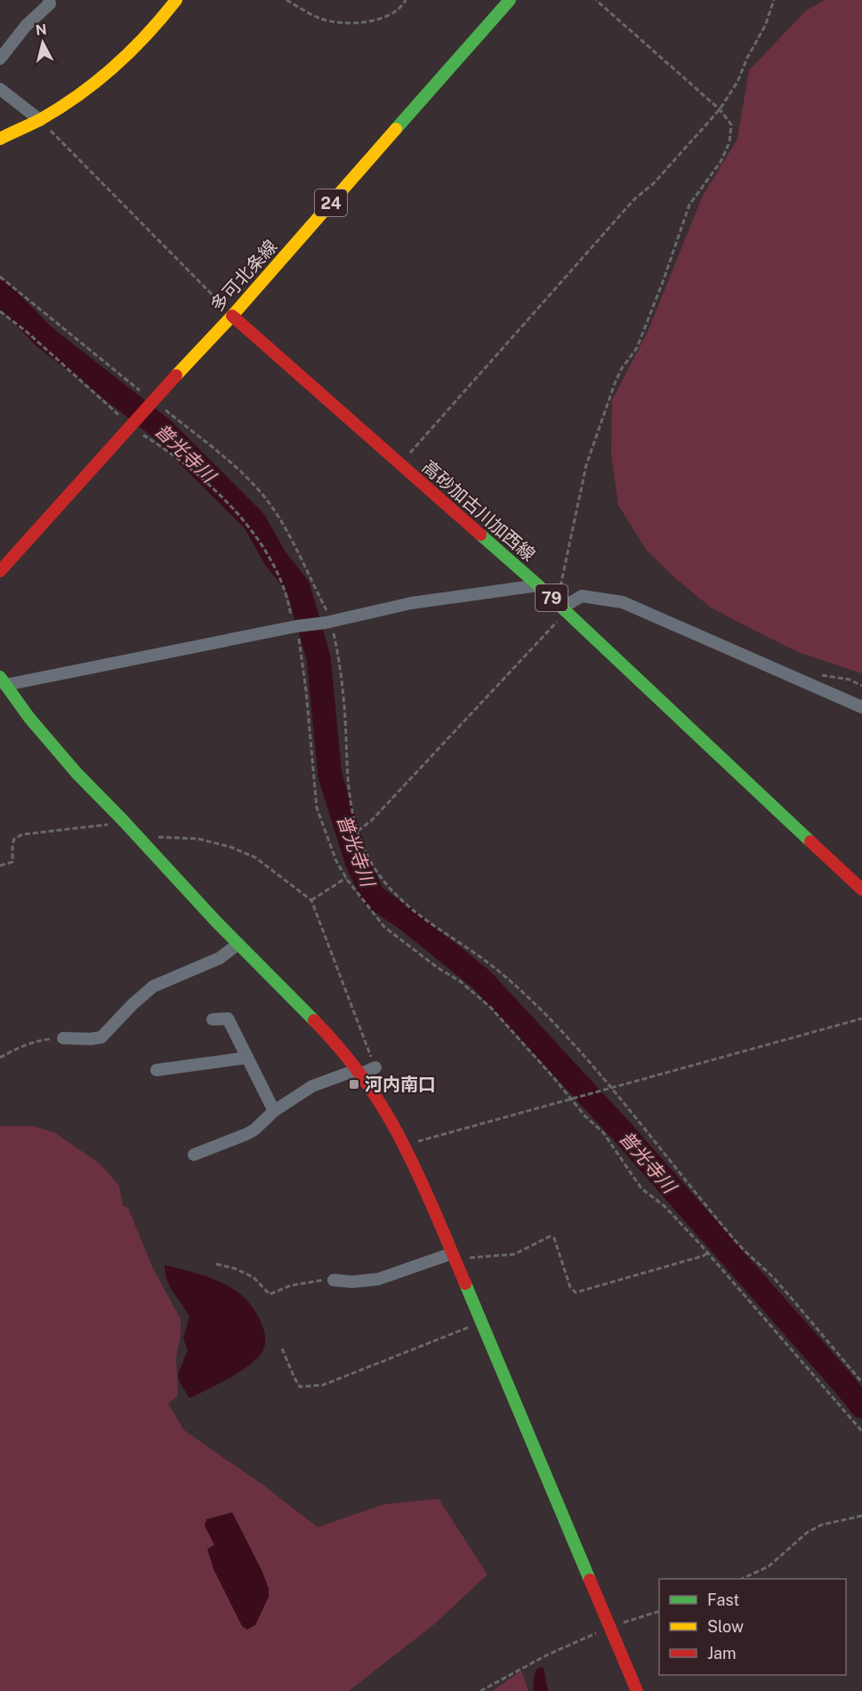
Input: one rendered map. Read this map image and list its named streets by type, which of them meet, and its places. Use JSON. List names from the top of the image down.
{
  "streets": {
    "main road": [
      "24",
      "多可北条線",
      "高砂加古川加西線",
      "79"
    ]
  },
  "crossings": [
    ["多可北条線", "高砂加古川加西線"]
  ],
  "water": ["普光寺川"],
  "places": {
    "transit": ["河内南口"]
  },
  "legend": ["Fast", "Slow", "Jam"],
  "north": "top"
}
